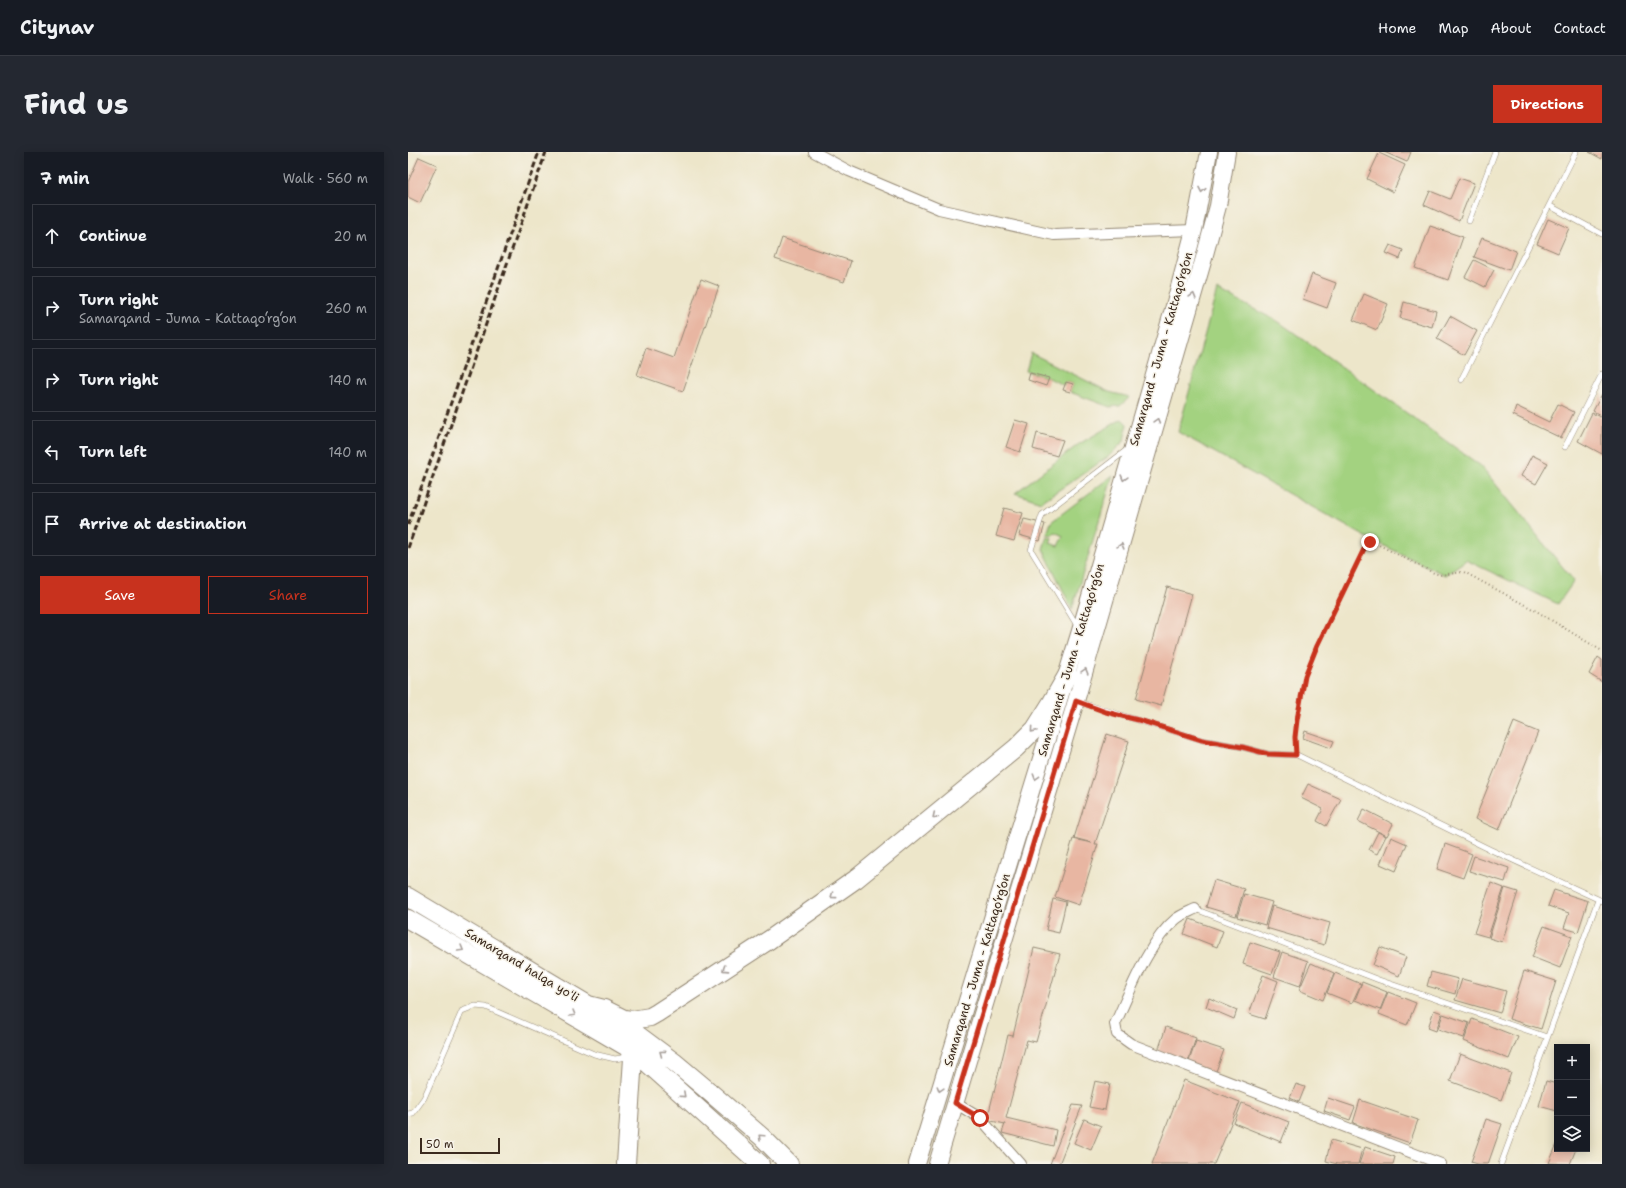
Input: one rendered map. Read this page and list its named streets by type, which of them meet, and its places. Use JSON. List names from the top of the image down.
{
  "streets": {
    "highway": ["Samarqand halqa yoʻli"],
    "main road": ["Samarqand - Juma - Kattaqo‘rg‘on"]
  },
  "scale_bar": "50 m",
  "page": {
    "header": "Citynav",
    "nav": [
      "Home",
      "Map",
      "About",
      "Contact"
    ],
    "title": "Find us",
    "buttons": [
      "Directions",
      ["Save", "Share"]
    ],
    "heading": ["7 min", "Walk · 560 m"],
    "list": [
      ["Continue", "20 m"],
      ["Turn right", "Samarqand - Juma - Kattaqo‘rg‘on", "260 m"],
      ["Turn right", "140 m"],
      ["Turn left", "140 m"],
      "Arrive at destination"
    ],
    "map_buttons": ["+", "−"],
    "scale": "50 m"
  }
}
